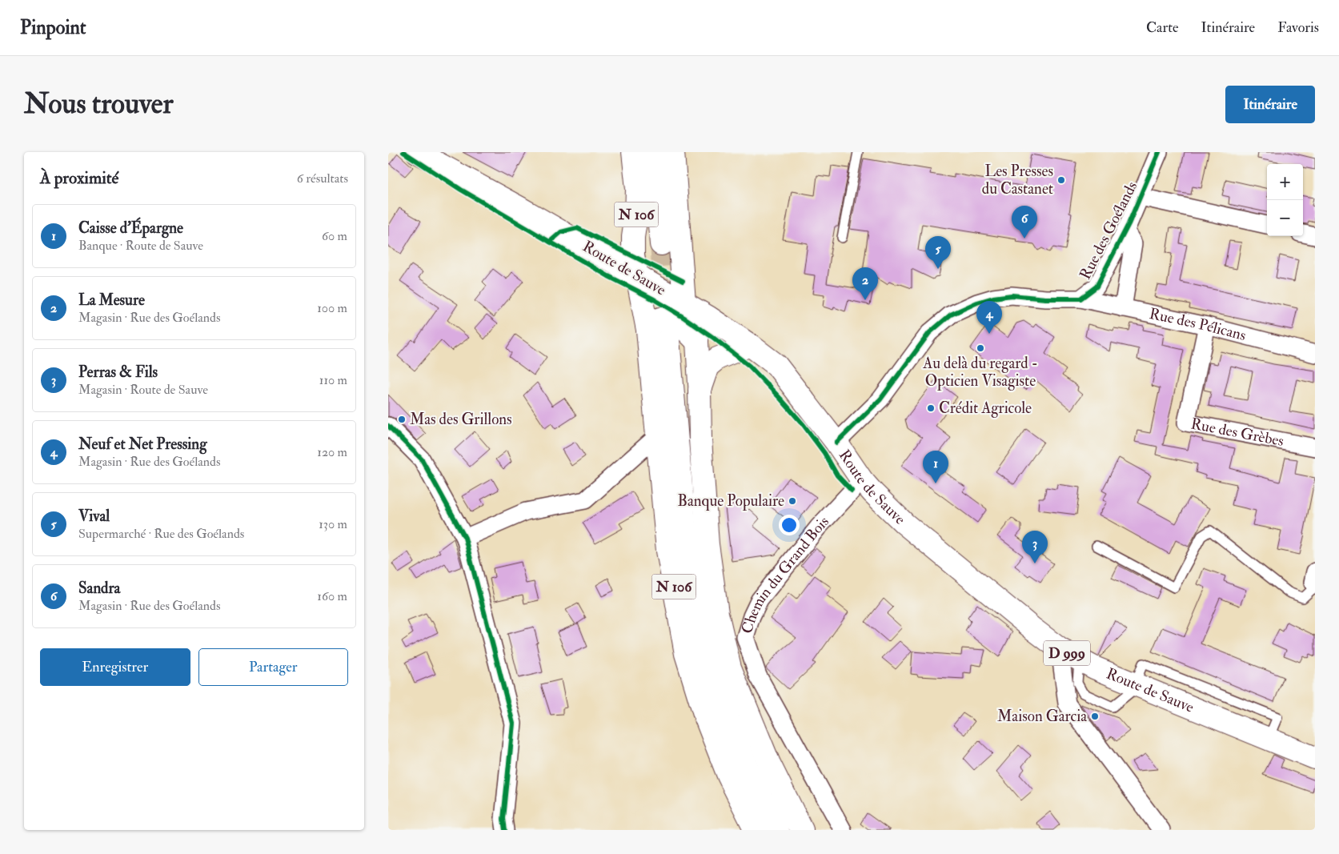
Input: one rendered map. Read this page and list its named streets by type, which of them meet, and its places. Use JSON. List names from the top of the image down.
{
  "streets": {
    "main road": ["N 106", "Route de Sauve", "D 999"],
    "street": [
      "Rue des Goélands",
      "Rue des Pélicans",
      "Rue des Grèbes",
      "Chemin du Grand Bois"
    ]
  },
  "crossings": [
    ["N 106", "Route de Sauve"],
    ["Rue des Goélands", "Route de Sauve"],
    ["Rue des Goélands", "Rue des Pélicans"],
    ["Route de Sauve", "Chemin du Grand Bois"],
    ["Rue des Pélicans", "Rue des Grèbes"]
  ],
  "places": [
    "Les Presses du Castanet",
    "Au delà du regard - Opticien Visagiste",
    "Crédit Agricole",
    "Mas des Grillons",
    "Banque Populaire",
    "Maison Garcia"
  ],
  "page": {
    "header": "Pinpoint",
    "nav": ["Carte", "Itinéraire", "Favoris"],
    "buttons": [
      "Itinéraire",
      ["Enregistrer", "Partager"]
    ],
    "title": "Nous trouver",
    "heading": ["À proximité", "6 résultats"],
    "map_buttons": ["+", "−"],
    "list": [
      {
        "mark": "1",
        "name": "Caisse d'Épargne",
        "note": "Banque · Route de Sauve",
        "value": "60 m"
      },
      {
        "mark": "2",
        "name": "La Mesure",
        "note": "Magasin · Rue des Goélands",
        "value": "100 m"
      },
      {
        "mark": "3",
        "name": "Perras & Fils",
        "note": "Magasin · Route de Sauve",
        "value": "110 m"
      },
      {
        "mark": "4",
        "name": "Neuf et Net Pressing",
        "note": "Magasin · Rue des Goélands",
        "value": "120 m"
      },
      {
        "mark": "5",
        "name": "Vival",
        "note": "Supermarché · Rue des Goélands",
        "value": "130 m"
      },
      {
        "mark": "6",
        "name": "Sandra",
        "note": "Magasin · Rue des Goélands",
        "value": "160 m"
      }
    ],
    "pins": [
      "6",
      "5",
      "2",
      "4",
      "1",
      "3"
    ]
  }
}
